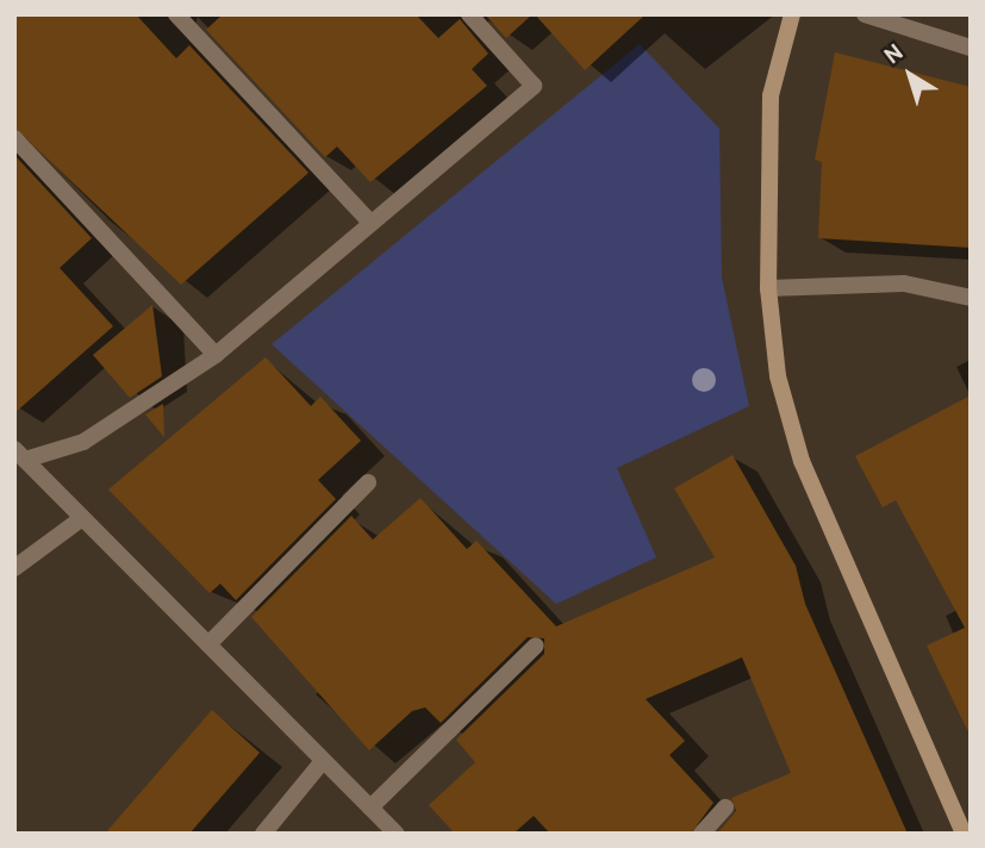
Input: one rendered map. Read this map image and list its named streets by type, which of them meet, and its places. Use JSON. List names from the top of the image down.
{
  "north": "top left"
}
